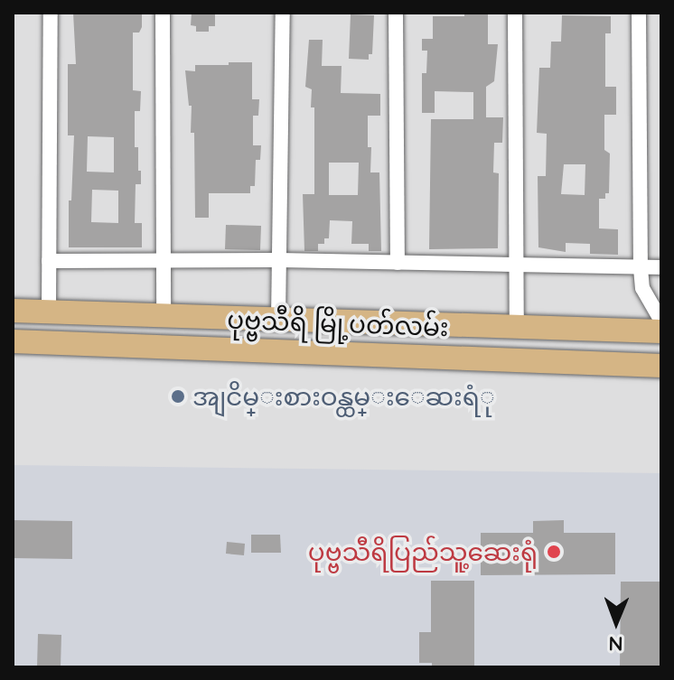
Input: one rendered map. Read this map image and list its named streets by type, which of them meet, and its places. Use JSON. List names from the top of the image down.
{
  "streets": {
    "main road": ["ပုဗ္ဗသီရိ မြို့ပတ်လမ်း"]
  },
  "places": ["အျငိမ္းစားဝန္ထမ္းေဆးရံု", "ပုဗ္ဗသီရိပြည်သူ့ဆေးရုံ"],
  "north": "bottom"
}
